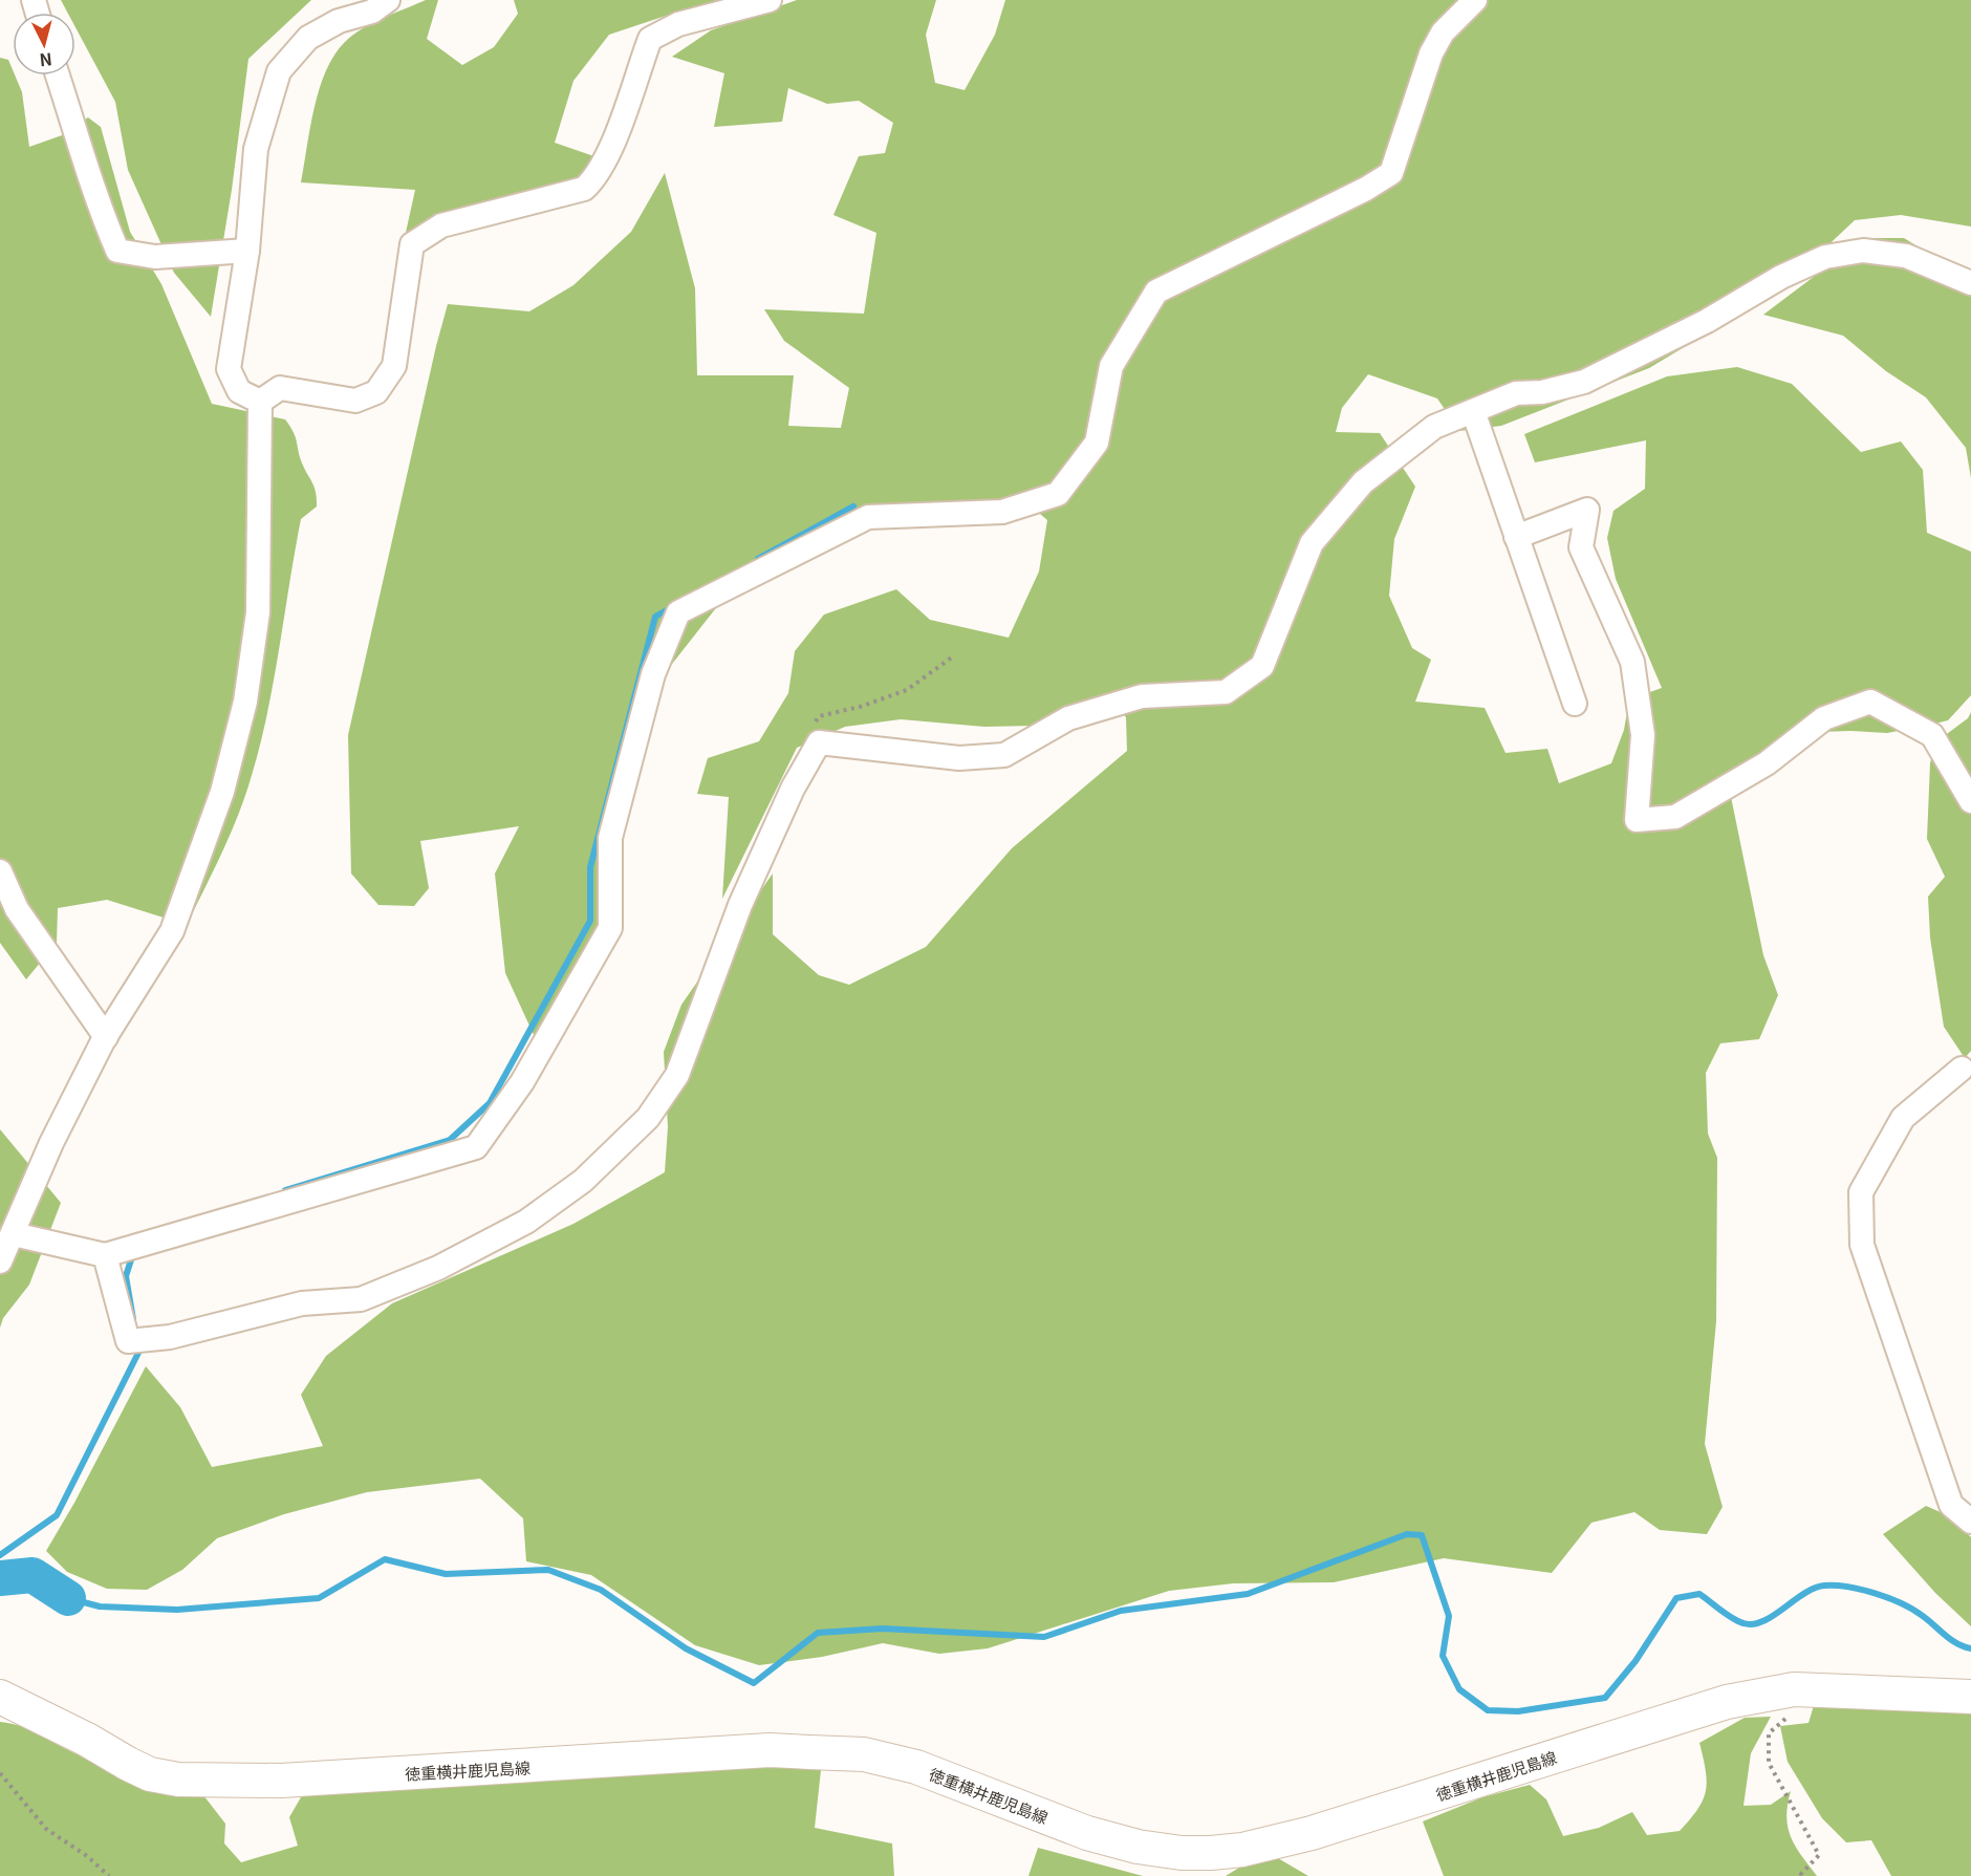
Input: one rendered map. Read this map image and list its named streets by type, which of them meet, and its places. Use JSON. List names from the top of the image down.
{
  "streets": {
    "main road": ["徳重横井鹿児島線"]
  },
  "north": "bottom"
}
